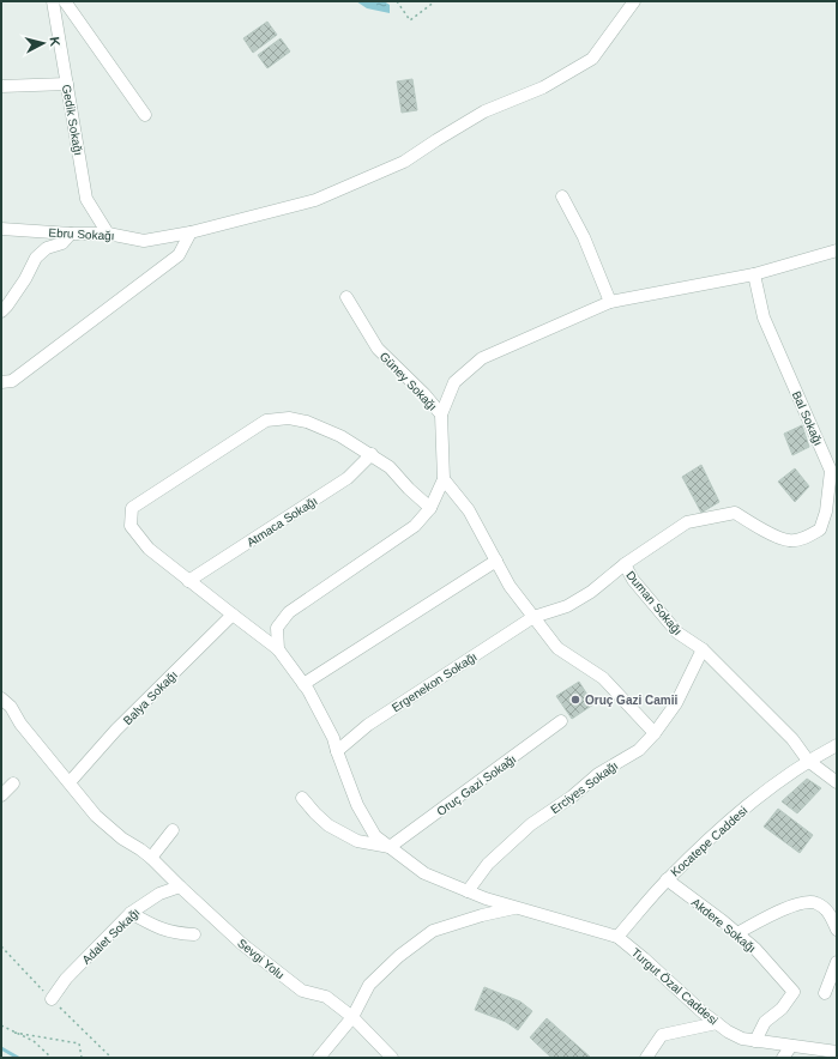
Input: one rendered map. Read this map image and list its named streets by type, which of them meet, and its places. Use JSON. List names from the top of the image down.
{
  "streets": {
    "street": [
      "Gedik Sokağı",
      "Ebru Sokağı",
      "Güney Sokağı",
      "Bal Sokağı",
      "Atmaca Sokağı",
      "Duman Sokağı",
      "Ergenekon Sokağı",
      "Balya Sokağı",
      "Oruç Gazi Sokağı",
      "Erciyes Sokağı",
      "Kocatepe Caddesi",
      "Akdere Sokağı",
      "Adalet Sokağı",
      "Sevgi Yolu",
      "Turgut Özal Caddesi"
    ]
  },
  "crossings": [
    ["Gedik Sokağı", "Ebru Sokağı"],
    ["Bal Sokağı", "Duman Sokağı"],
    ["Atmaca Sokağı", "Turgut Özal Caddesi"],
    ["Duman Sokağı", "Ergenekon Sokağı"],
    ["Duman Sokağı", "Erciyes Sokağı"],
    ["Duman Sokağı", "Kocatepe Caddesi"],
    ["Ergenekon Sokağı", "Turgut Özal Caddesi"],
    ["Balya Sokağı", "Sevgi Yolu"],
    ["Balya Sokağı", "Turgut Özal Caddesi"],
    ["Oruç Gazi Sokağı", "Turgut Özal Caddesi"],
    ["Erciyes Sokağı", "Turgut Özal Caddesi"],
    ["Kocatepe Caddesi", "Akdere Sokağı"],
    ["Kocatepe Caddesi", "Turgut Özal Caddesi"],
    ["Akdere Sokağı", "Turgut Özal Caddesi"],
    ["Adalet Sokağı", "Sevgi Yolu"]
  ],
  "places": ["Oruç Gazi Camii"],
  "north": "right"
}
